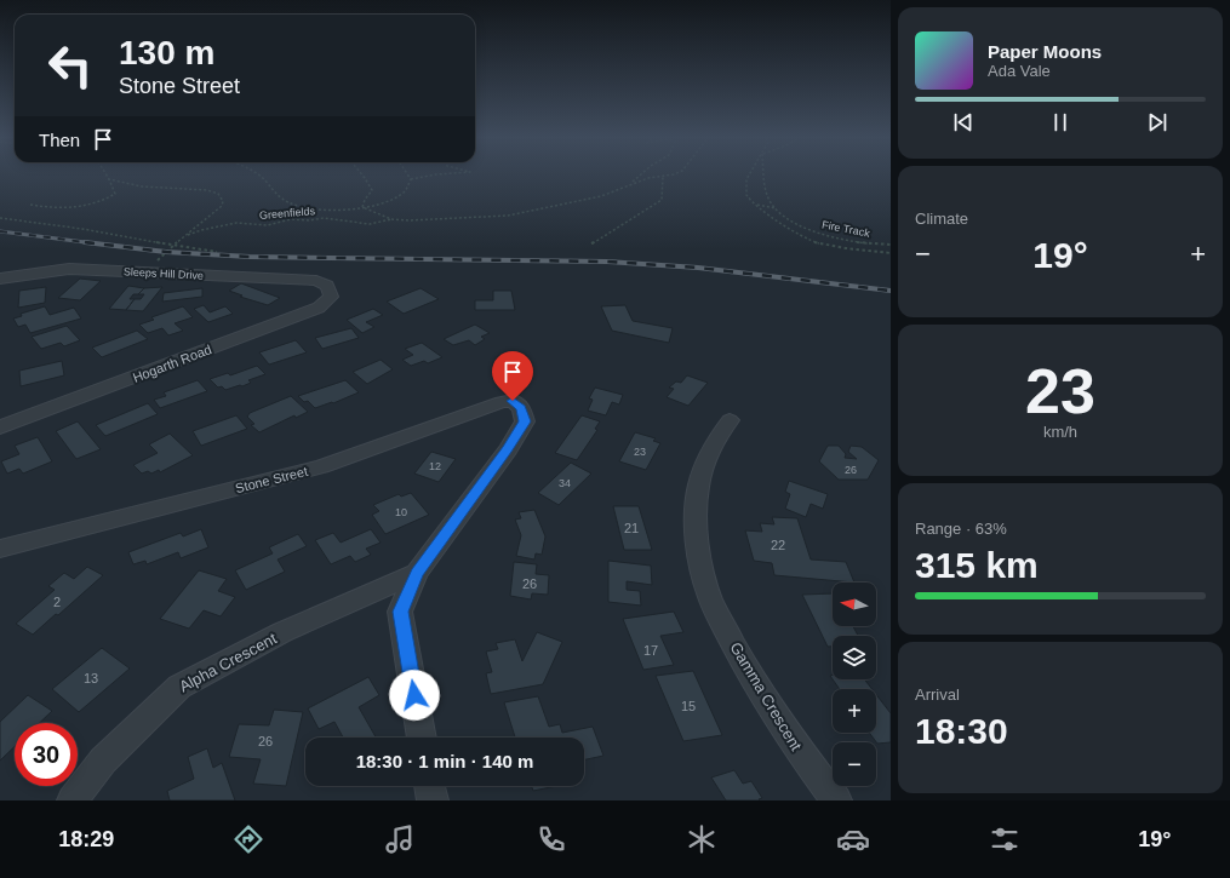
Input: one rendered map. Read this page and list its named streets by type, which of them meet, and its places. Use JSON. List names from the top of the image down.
{
  "streets": {
    "street": [
      "Sleeps Hill Drive",
      "Hogarth Road",
      "Stone Street",
      "Alpha Crescent",
      "Gamma Crescent"
    ],
    "path": ["Greenfields", "Fire Track"]
  },
  "crossings": [
    ["Sleeps Hill Drive", "Hogarth Road"],
    ["Stone Street", "Alpha Crescent"]
  ],
  "house_numbers": [
    "23",
    "12",
    "26",
    "34",
    "10",
    "21",
    "22",
    "26",
    "2",
    "17",
    "13",
    "15",
    "26"
  ],
  "north": "left",
  "page": {
    "turn": ["130 m", "Stone Street"],
    "song": ["Paper Moons", "Ada Vale"],
    "then": "Then",
    "tile": [
      "Climate",
      ["23", "km/h"],
      ["Range · 63%", "315 km"],
      ["Arrival", "18:30"]
    ],
    "heat": ["−", "19°", "+"],
    "map_buttons": ["+", "−"],
    "limit": "30",
    "trip": "18:30 · 1 min · 140 m",
    "tabs": ["18:29", "19°"]
  }
}
